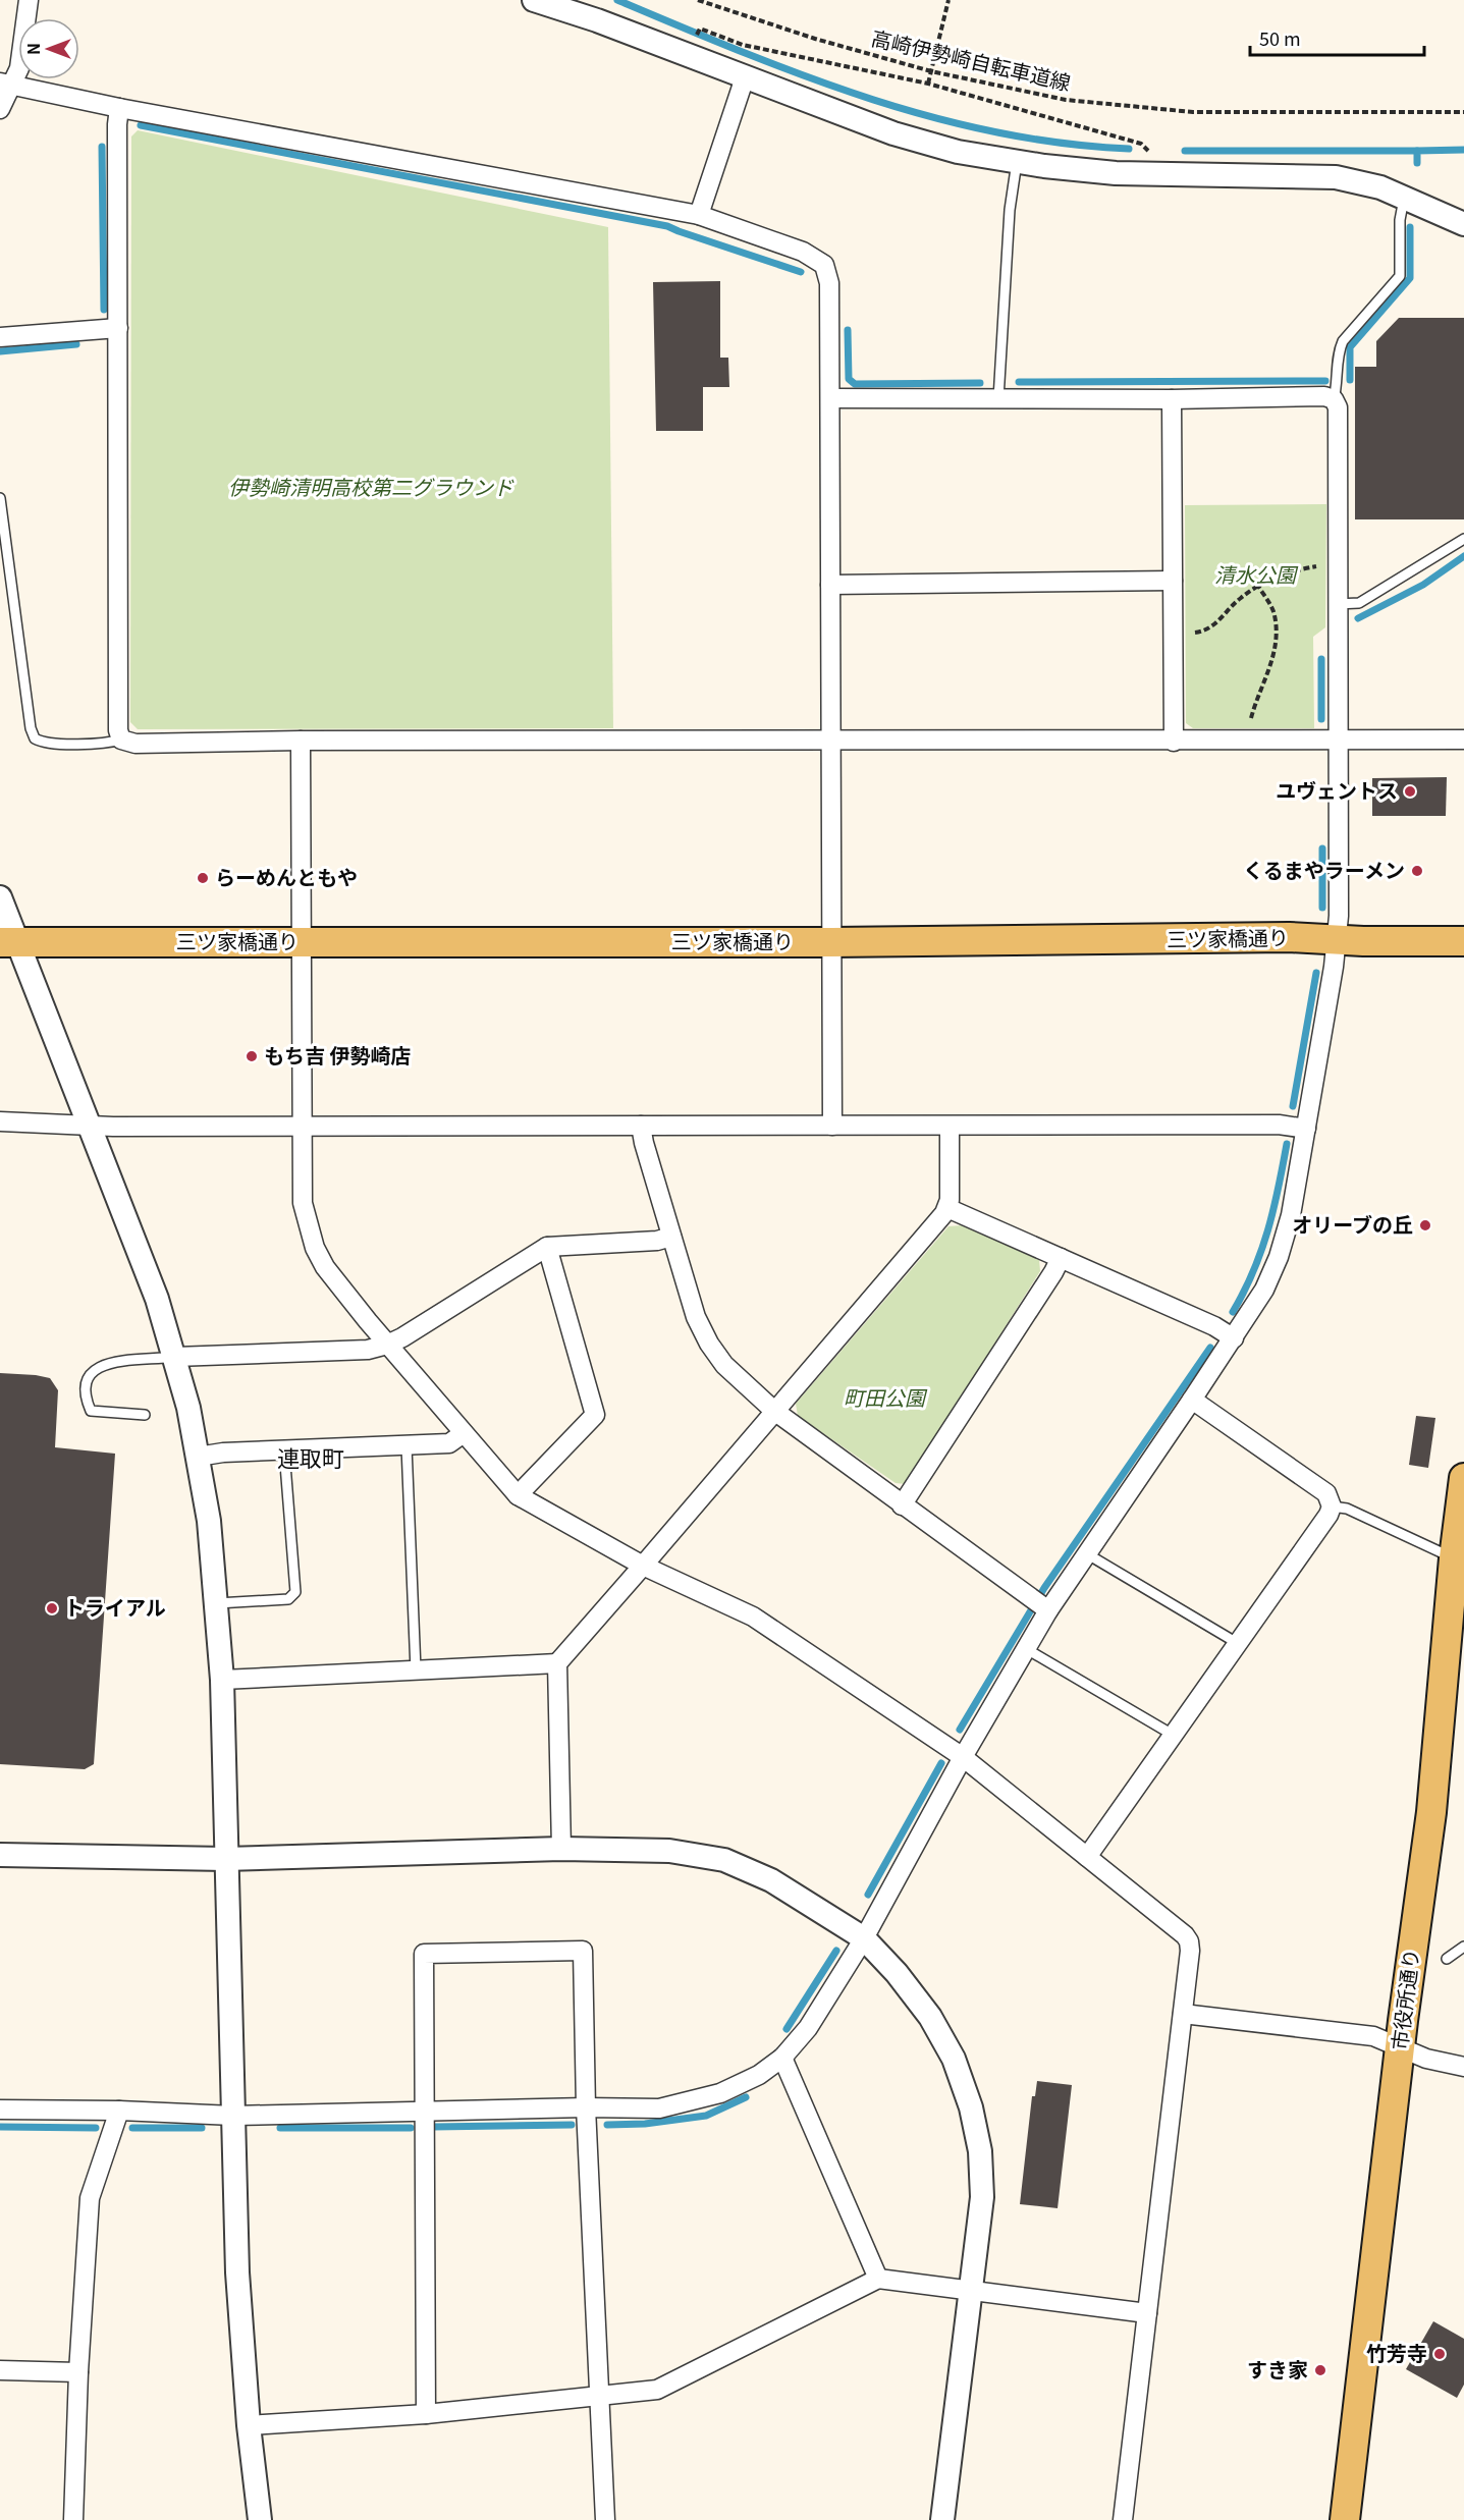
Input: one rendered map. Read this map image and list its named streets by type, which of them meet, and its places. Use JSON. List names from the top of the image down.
{
  "streets": {
    "main road": ["三ツ家橋通り", "市役所通り"],
    "path": ["高崎伊勢崎自転車道線"]
  },
  "districts": ["連取町"],
  "parks": ["伊勢崎清明高校第二グラウンド", "清水公園", "町田公園"],
  "places": [
    "ユヴェントス",
    "くるまやラーメン",
    "らーめんともや",
    "もち吉 伊勢崎店",
    "オリーブの丘",
    "トライアル",
    "竹芳寺",
    "すき家"
  ],
  "scale_bar": "50 m",
  "north": "left"
}
